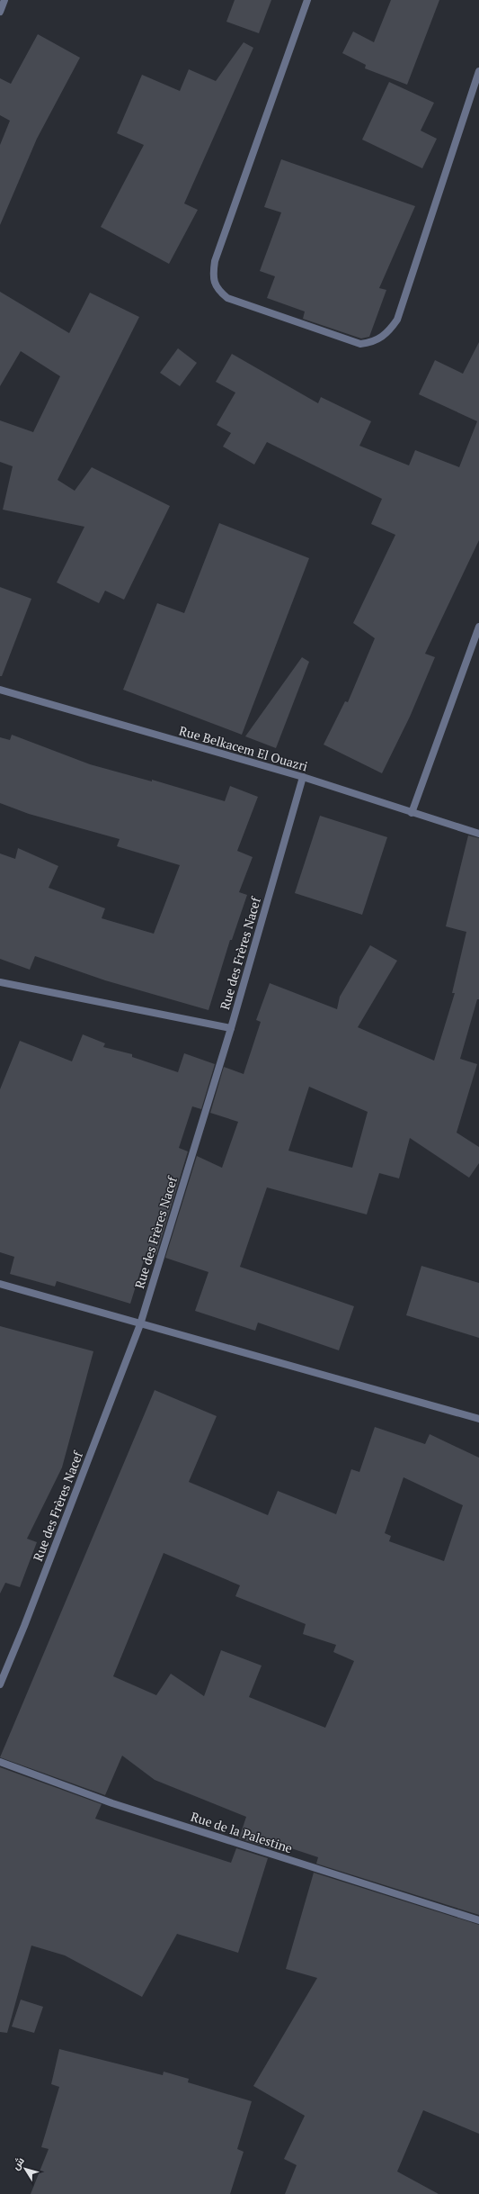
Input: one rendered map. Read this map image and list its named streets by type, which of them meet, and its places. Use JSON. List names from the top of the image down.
{
  "streets": {
    "street": ["Rue Belkacem El Ouazri", "Rue des Frères Nacef", "Rue de la Palestine"]
  },
  "crossings": [
    ["Rue Belkacem El Ouazri", "Rue des Frères Nacef"]
  ],
  "north": "top left"
}
